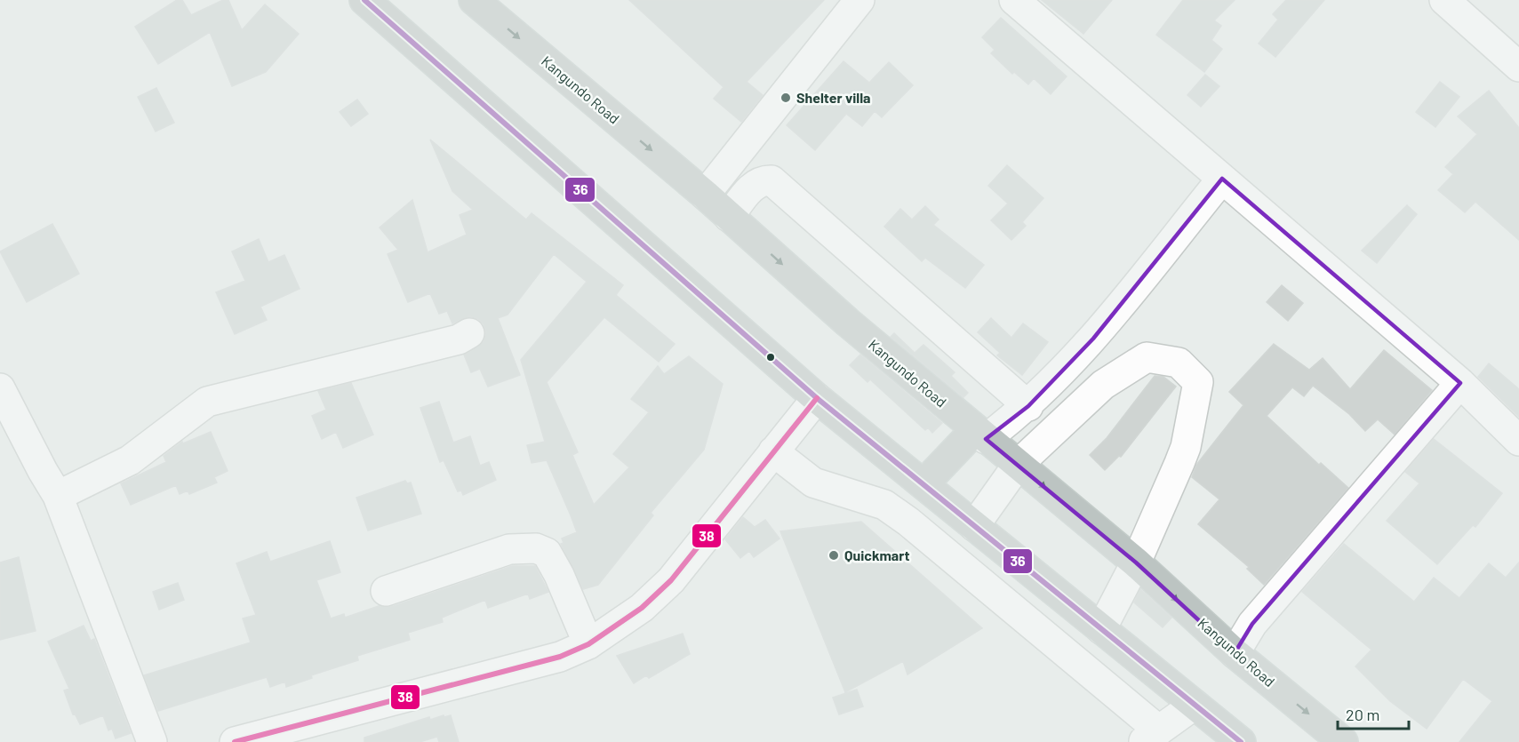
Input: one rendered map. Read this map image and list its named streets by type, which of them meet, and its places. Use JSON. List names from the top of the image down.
{
  "streets": {
    "highway": ["Kangundo Road"]
  },
  "places": ["Shelter villa", "Quickmart"],
  "lines": ["transit line 36", "transit line 38"],
  "scale_bar": "20 m"
}
